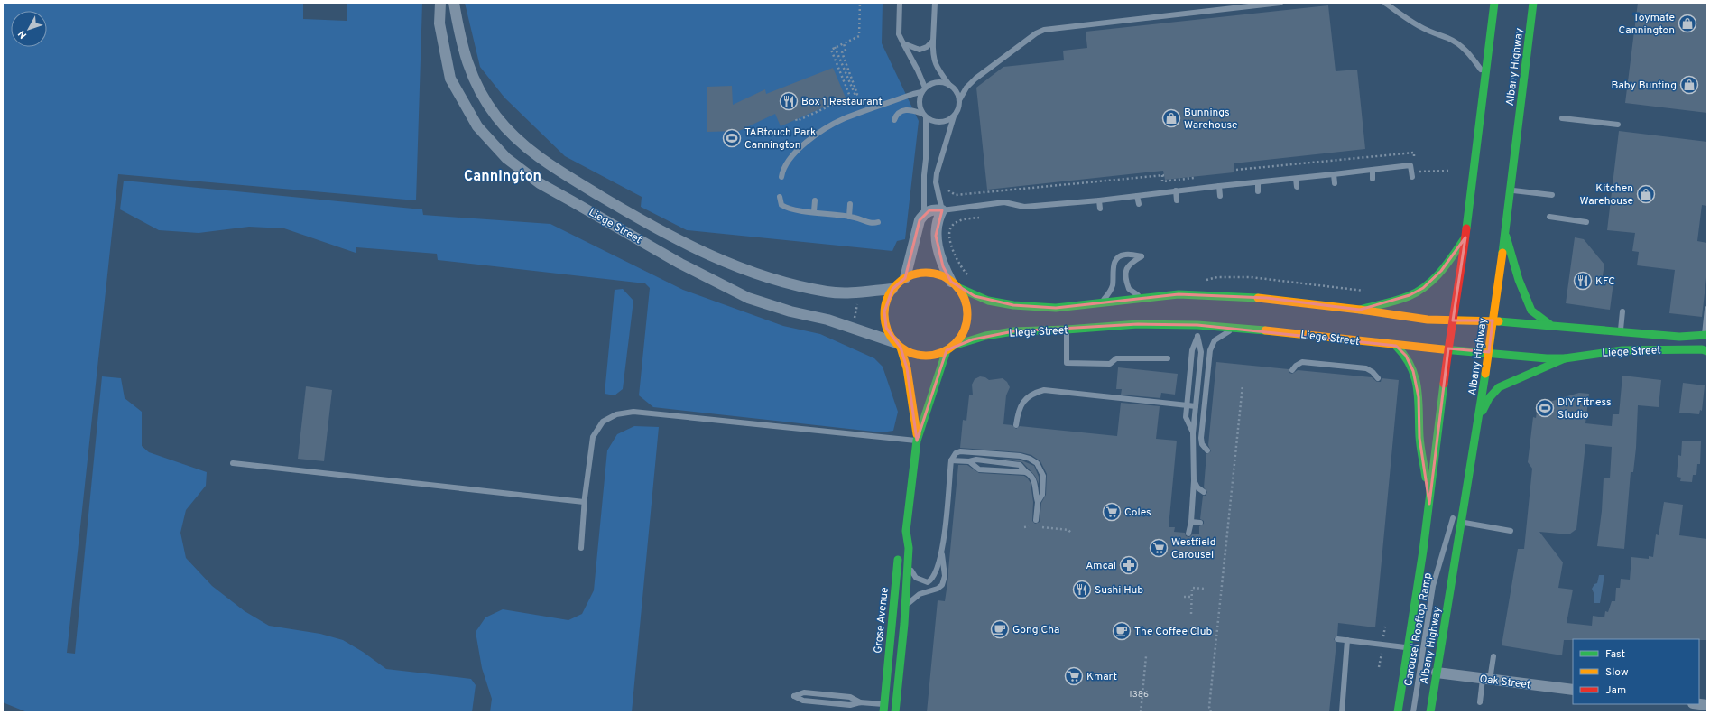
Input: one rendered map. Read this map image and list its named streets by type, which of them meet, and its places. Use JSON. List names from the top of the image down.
{
  "streets": {
    "main road": ["Albany Highway", "Liege Street", "Grose Avenue"],
    "street": ["Oak Street"],
    "lane": ["Carousel Rooftop Ramp"]
  },
  "crossings": [
    ["Albany Highway", "Liege Street"],
    ["Albany Highway", "Oak Street"],
    ["Liege Street", "Grose Avenue"]
  ],
  "districts": ["Cannington"],
  "places": {
    "shop": [
      "Toymate Cannington",
      "Baby Bunting",
      "Bunnings Warehouse",
      "Kitchen Warehouse"
    ],
    "restaurant": ["Box 1 Restaurant", "KFC", "Sushi Hub"],
    "sports": ["TABtouch Park Cannington", "DIY Fitness Studio"],
    "supermarket": ["Coles", "Westfield Carousel", "Kmart"],
    "pharmacy": ["Amcal"],
    "cafe": ["Gong Cha", "The Coffee Club"]
  },
  "house_numbers": ["1386"],
  "legend": ["Fast", "Slow", "Jam"],
  "north": "bottom left"
}
